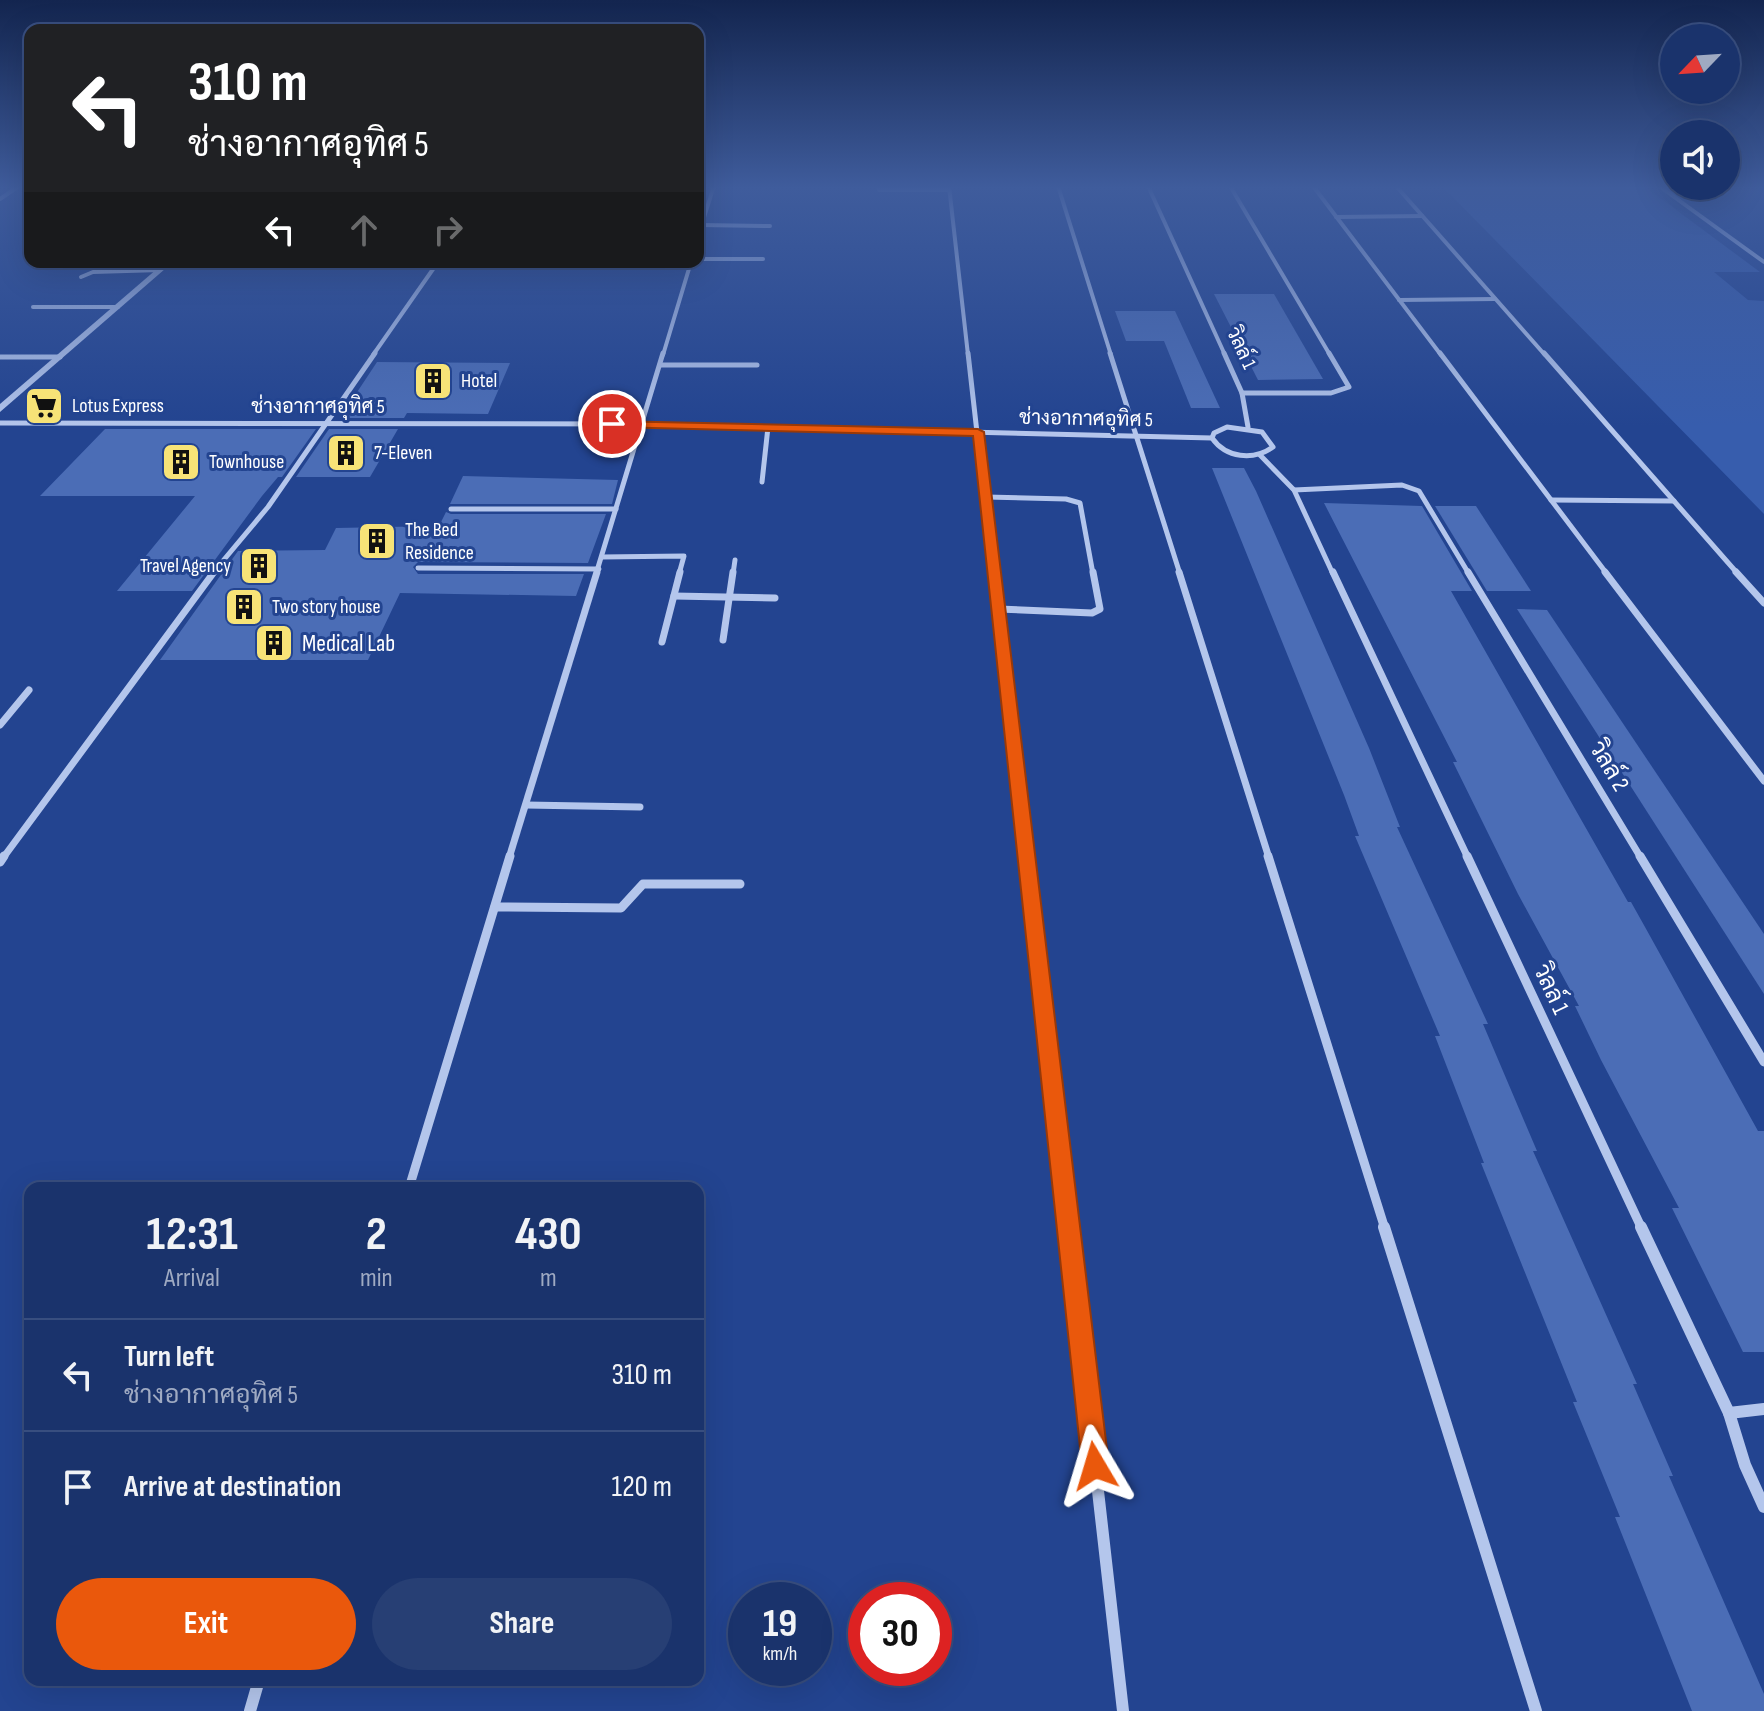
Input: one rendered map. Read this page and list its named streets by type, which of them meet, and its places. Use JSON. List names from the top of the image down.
{
  "streets": {
    "street": ["วิลล์ 1", "ช่างอากาศอุทิศ 5", "วิลล์ 2"]
  },
  "crossings": [
    ["วิลล์ 1", "วิลล์ 2"]
  ],
  "places": {
    "building": [
      "Hotel",
      "7-Eleven",
      "Townhouse",
      "The Bed Residence",
      "Travel Agency",
      "Two story house",
      "Medical Lab"
    ],
    "supermarket": ["Lotus Express"]
  },
  "north": "bottom left",
  "page": {
    "turn": ["310 m", "ช่างอากาศอุทิศ 5"],
    "eta": [
      "12:31",
      "Arrival",
      "2",
      "min",
      "430",
      "m"
    ],
    "list": [
      {
        "name": "Turn left",
        "note": "ช่างอากาศอุทิศ 5",
        "value": "310 m"
      },
      {
        "name": "Arrive at destination",
        "value": "120 m"
      }
    ],
    "buttons": ["Exit", "Share"],
    "speed": "19 km/h",
    "limit": "30"
  }
}
